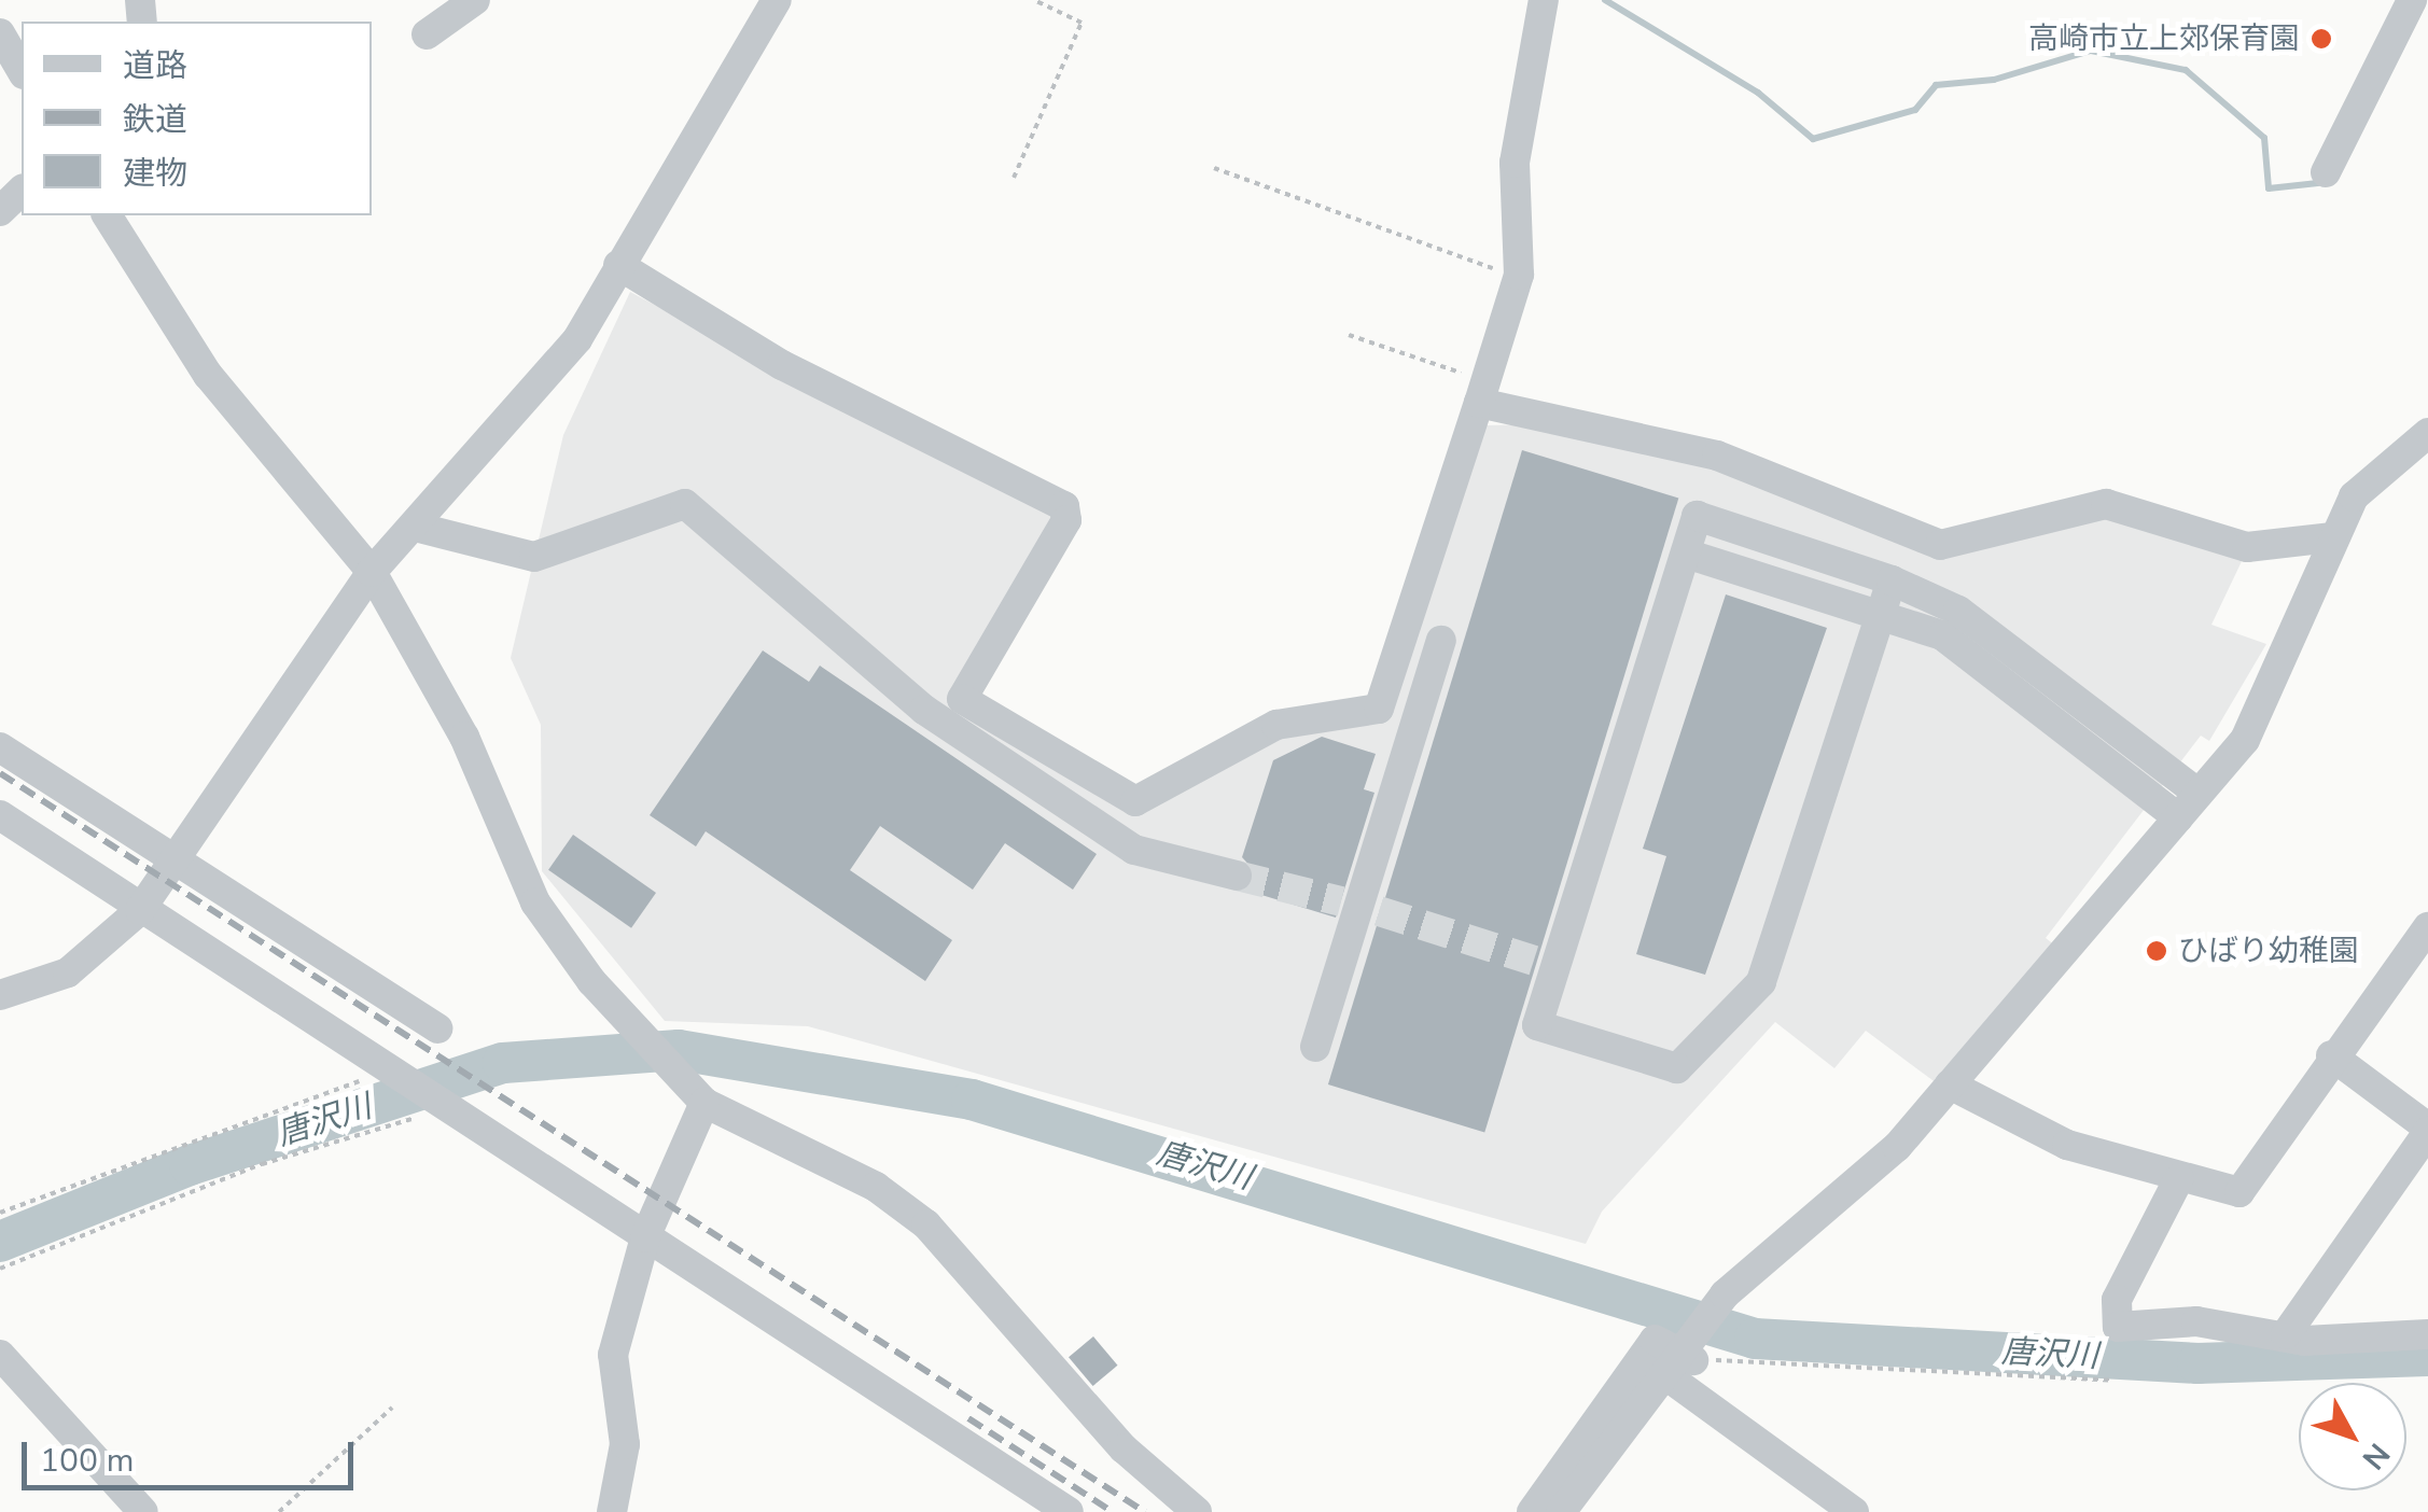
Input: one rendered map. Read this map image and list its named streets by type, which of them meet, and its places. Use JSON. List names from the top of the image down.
{
  "water": ["唐沢川"],
  "places": ["高崎市立上郊保育園", "ひばり幼稚園"],
  "legend": ["道路", "鉄道", "建物"],
  "scale_bar": "100 m",
  "north": "bottom right"
}
